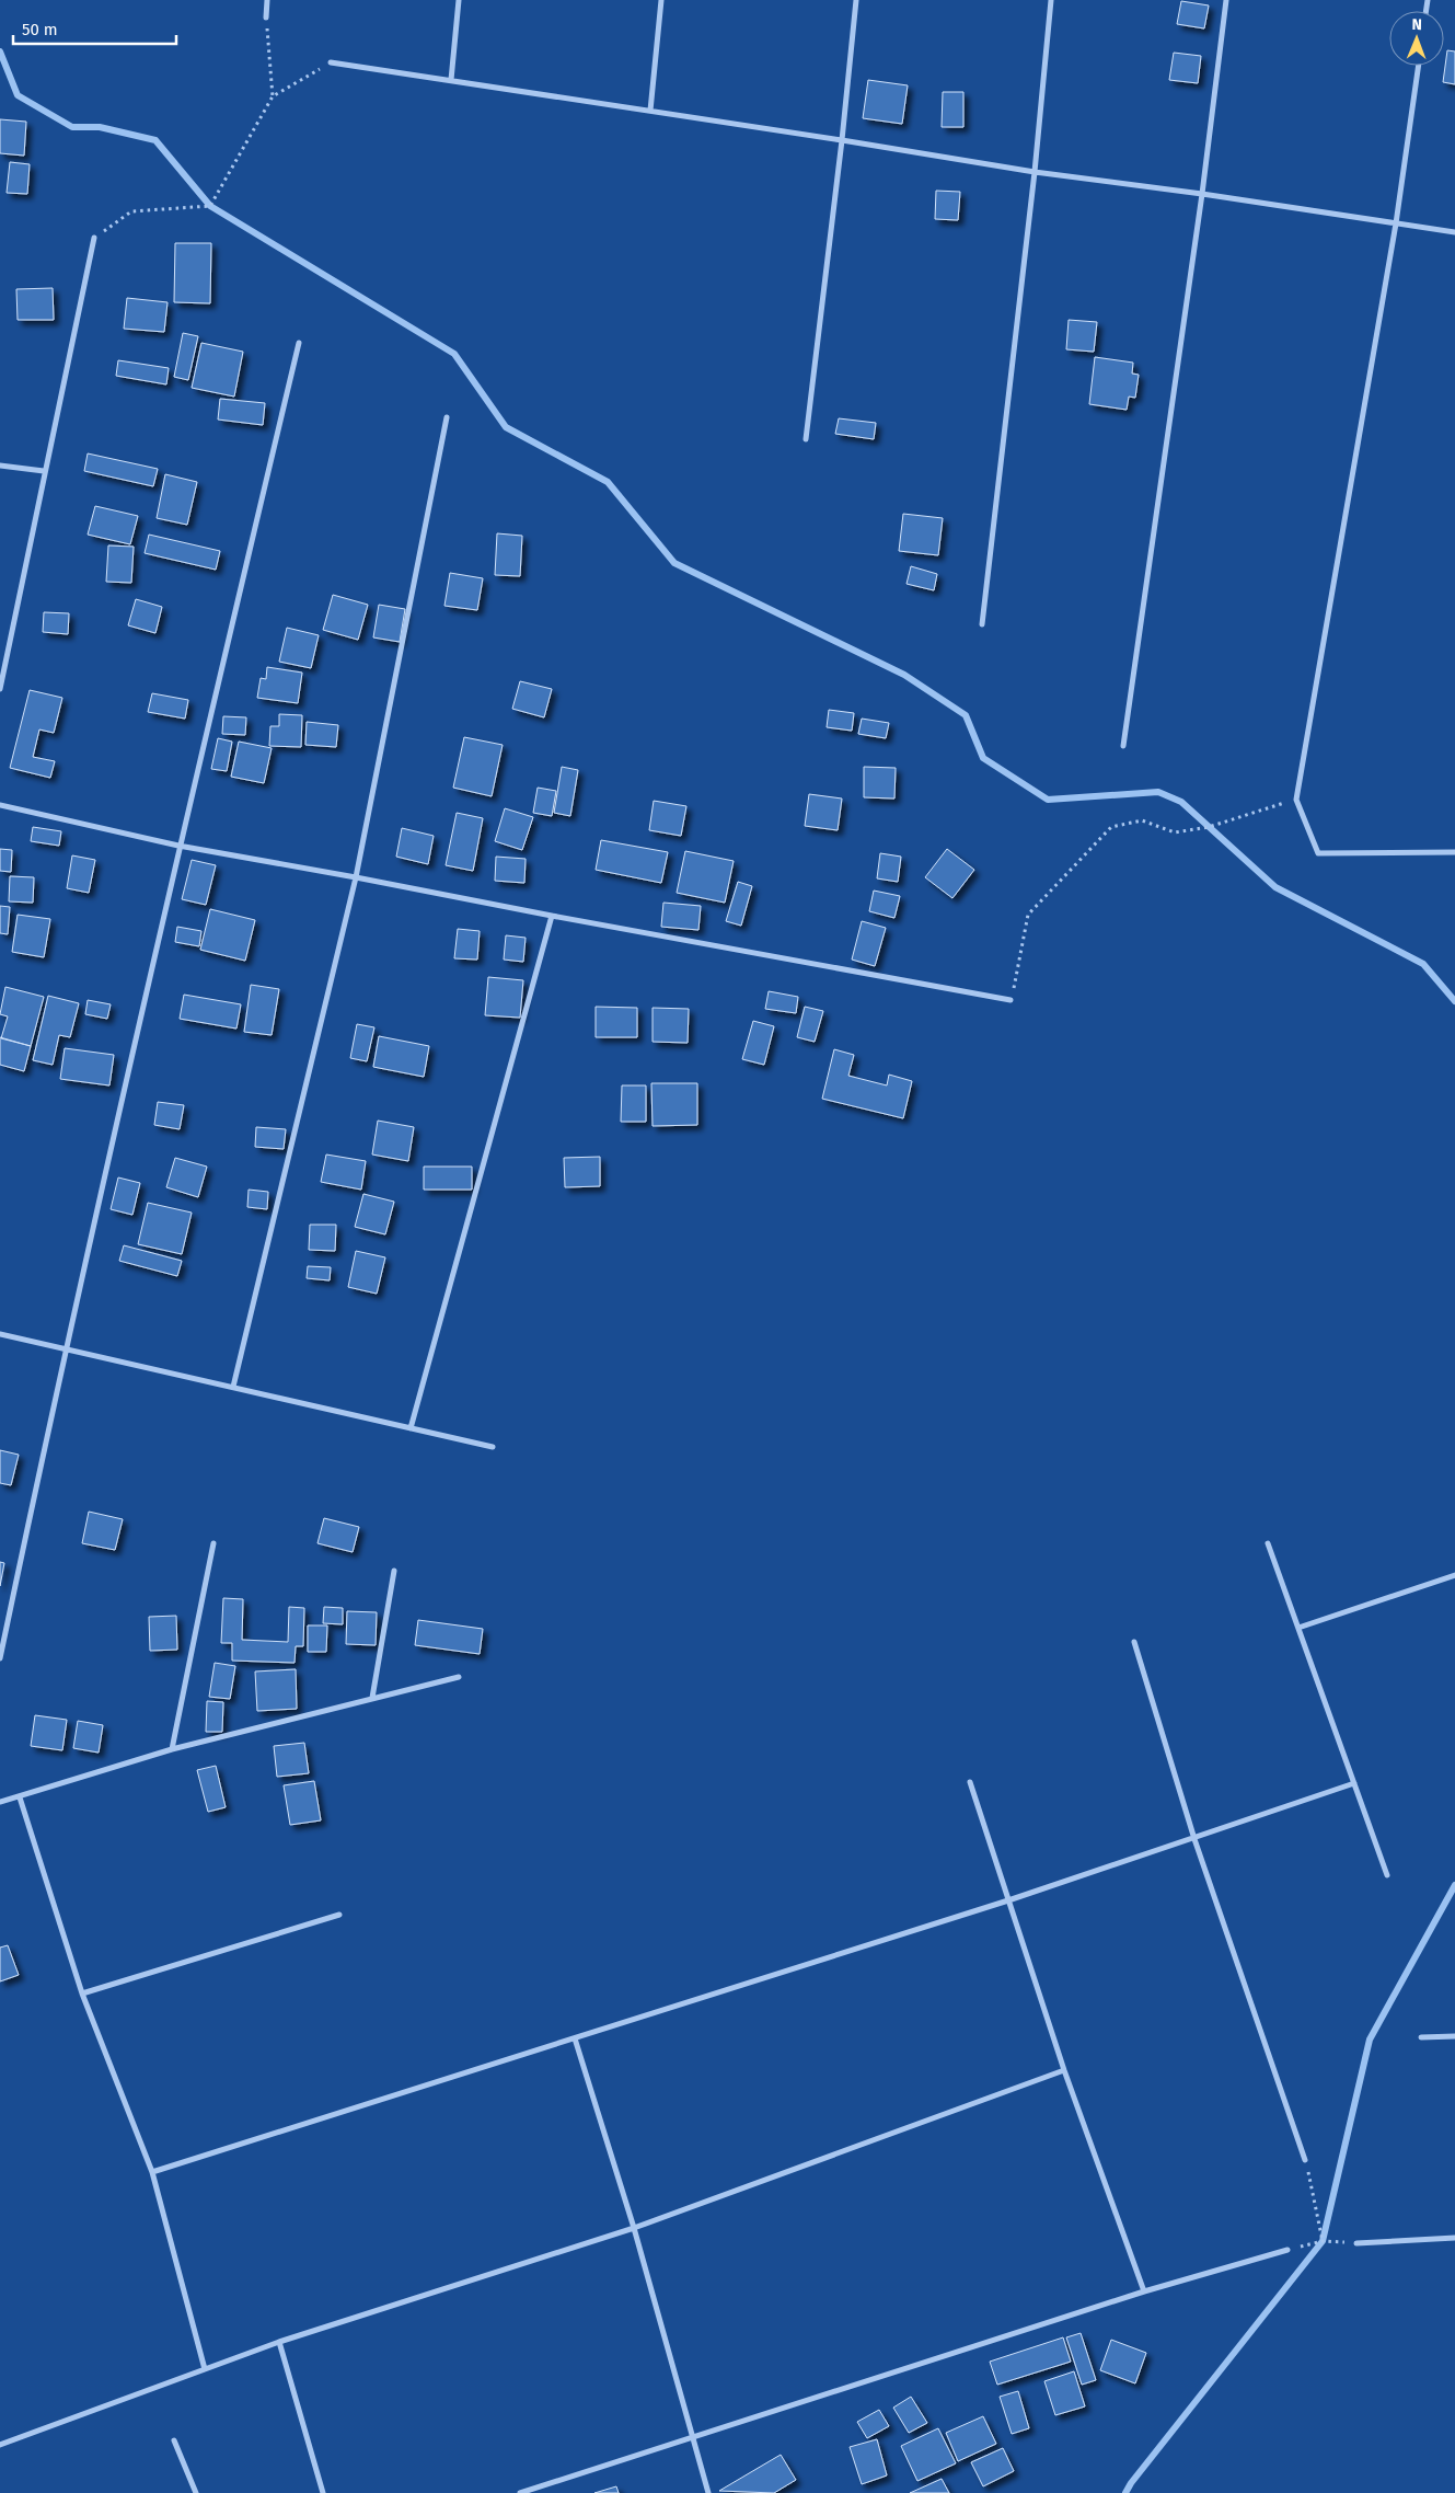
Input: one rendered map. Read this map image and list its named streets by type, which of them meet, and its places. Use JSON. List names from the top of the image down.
{
  "scale_bar": "50 m",
  "north": "top"
}
